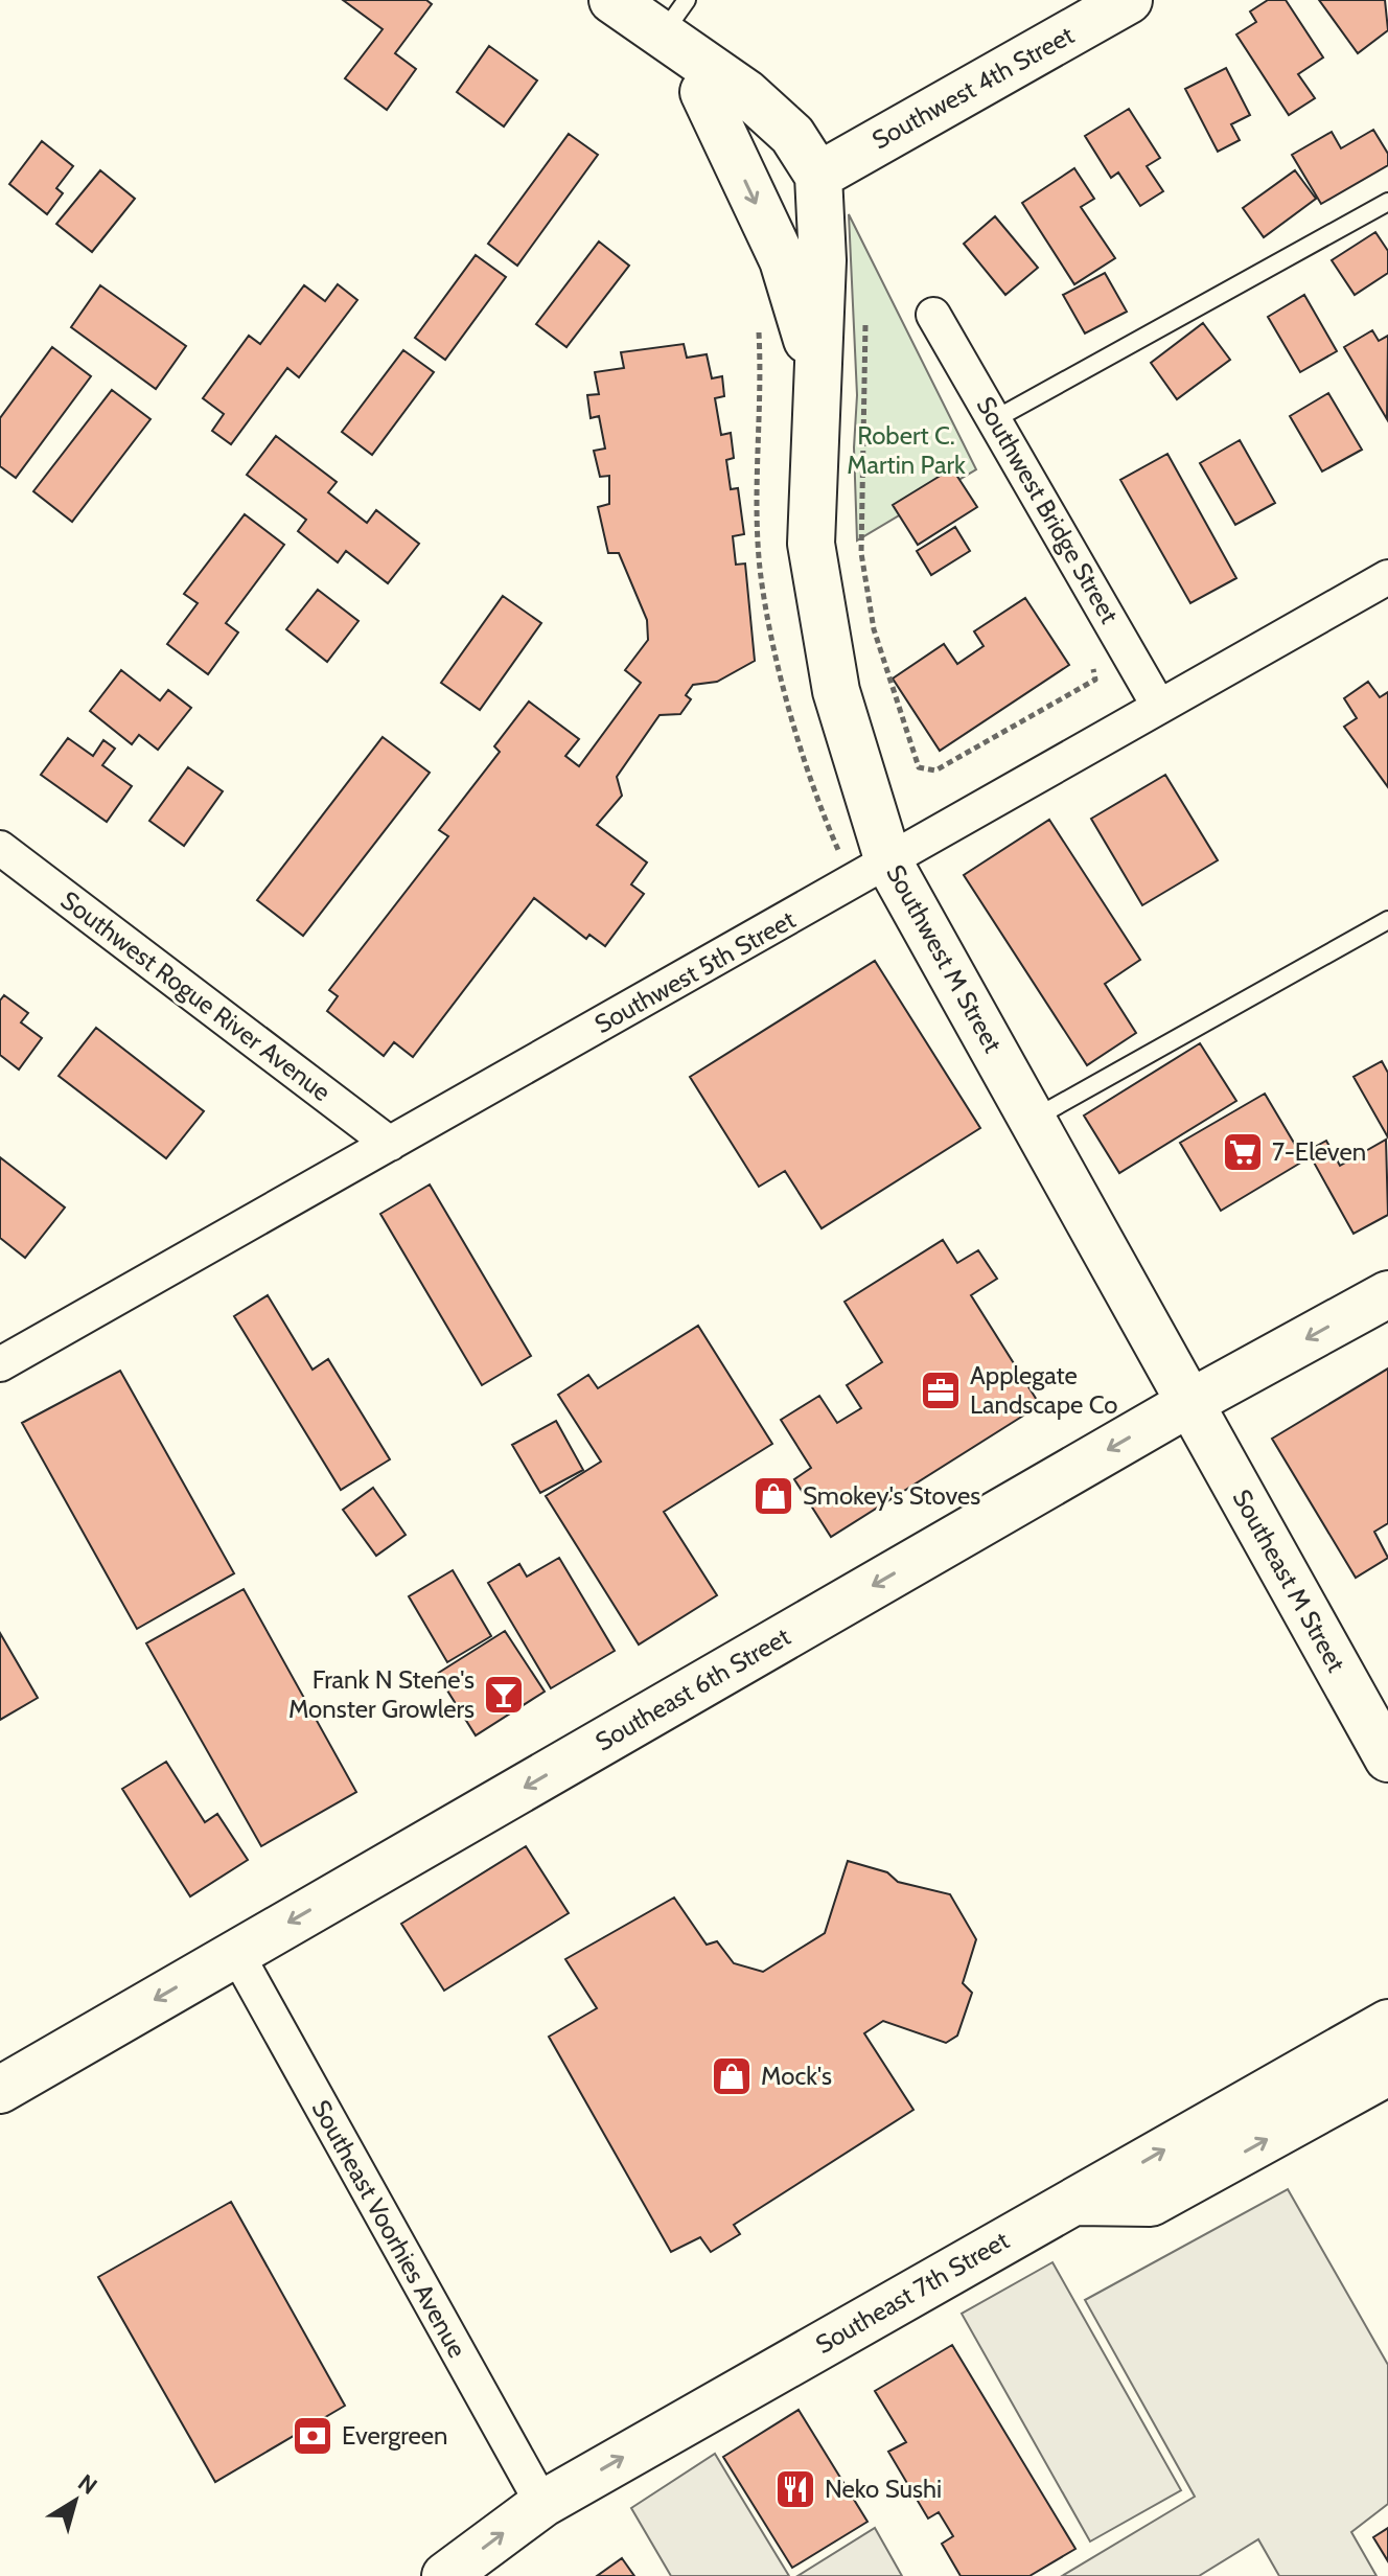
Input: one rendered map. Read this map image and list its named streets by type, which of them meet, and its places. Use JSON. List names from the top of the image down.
{
  "streets": {
    "main road": [
      "Southwest 4th Street",
      "Southwest M Street",
      "Southeast M Street",
      "Southeast 6th Street",
      "Southeast 7th Street"
    ],
    "street": [
      "Southwest Bridge Street",
      "Southwest 5th Street",
      "Southwest Rogue River Avenue",
      "Southeast Voorhies Avenue"
    ]
  },
  "crossings": [
    ["Southwest 4th Street", "Southwest M Street"],
    ["Southwest Bridge Street", "Southwest 5th Street"],
    ["Southwest M Street", "Southwest 5th Street"],
    ["Southwest M Street", "Southeast M Street"],
    ["Southwest M Street", "Southeast 6th Street"],
    ["Southwest 5th Street", "Southwest Rogue River Avenue"],
    ["Southeast M Street", "Southeast 6th Street"],
    ["Southeast 6th Street", "Southeast Voorhies Avenue"],
    ["Southeast Voorhies Avenue", "Southeast 7th Street"]
  ],
  "one_way": ["Southeast 6th Street"],
  "parks": ["Robert C. Martin Park"],
  "places": {
    "supermarket": ["7-Eleven"],
    "office": ["Applegate Landscape Co"],
    "shop": ["Smokey's Stoves", "Mock's"],
    "bar": ["Frank N Stene's Monster Growlers"],
    "bank": ["Evergreen"],
    "restaurant": ["Neko Sushi"]
  },
  "north": "top right"
}
